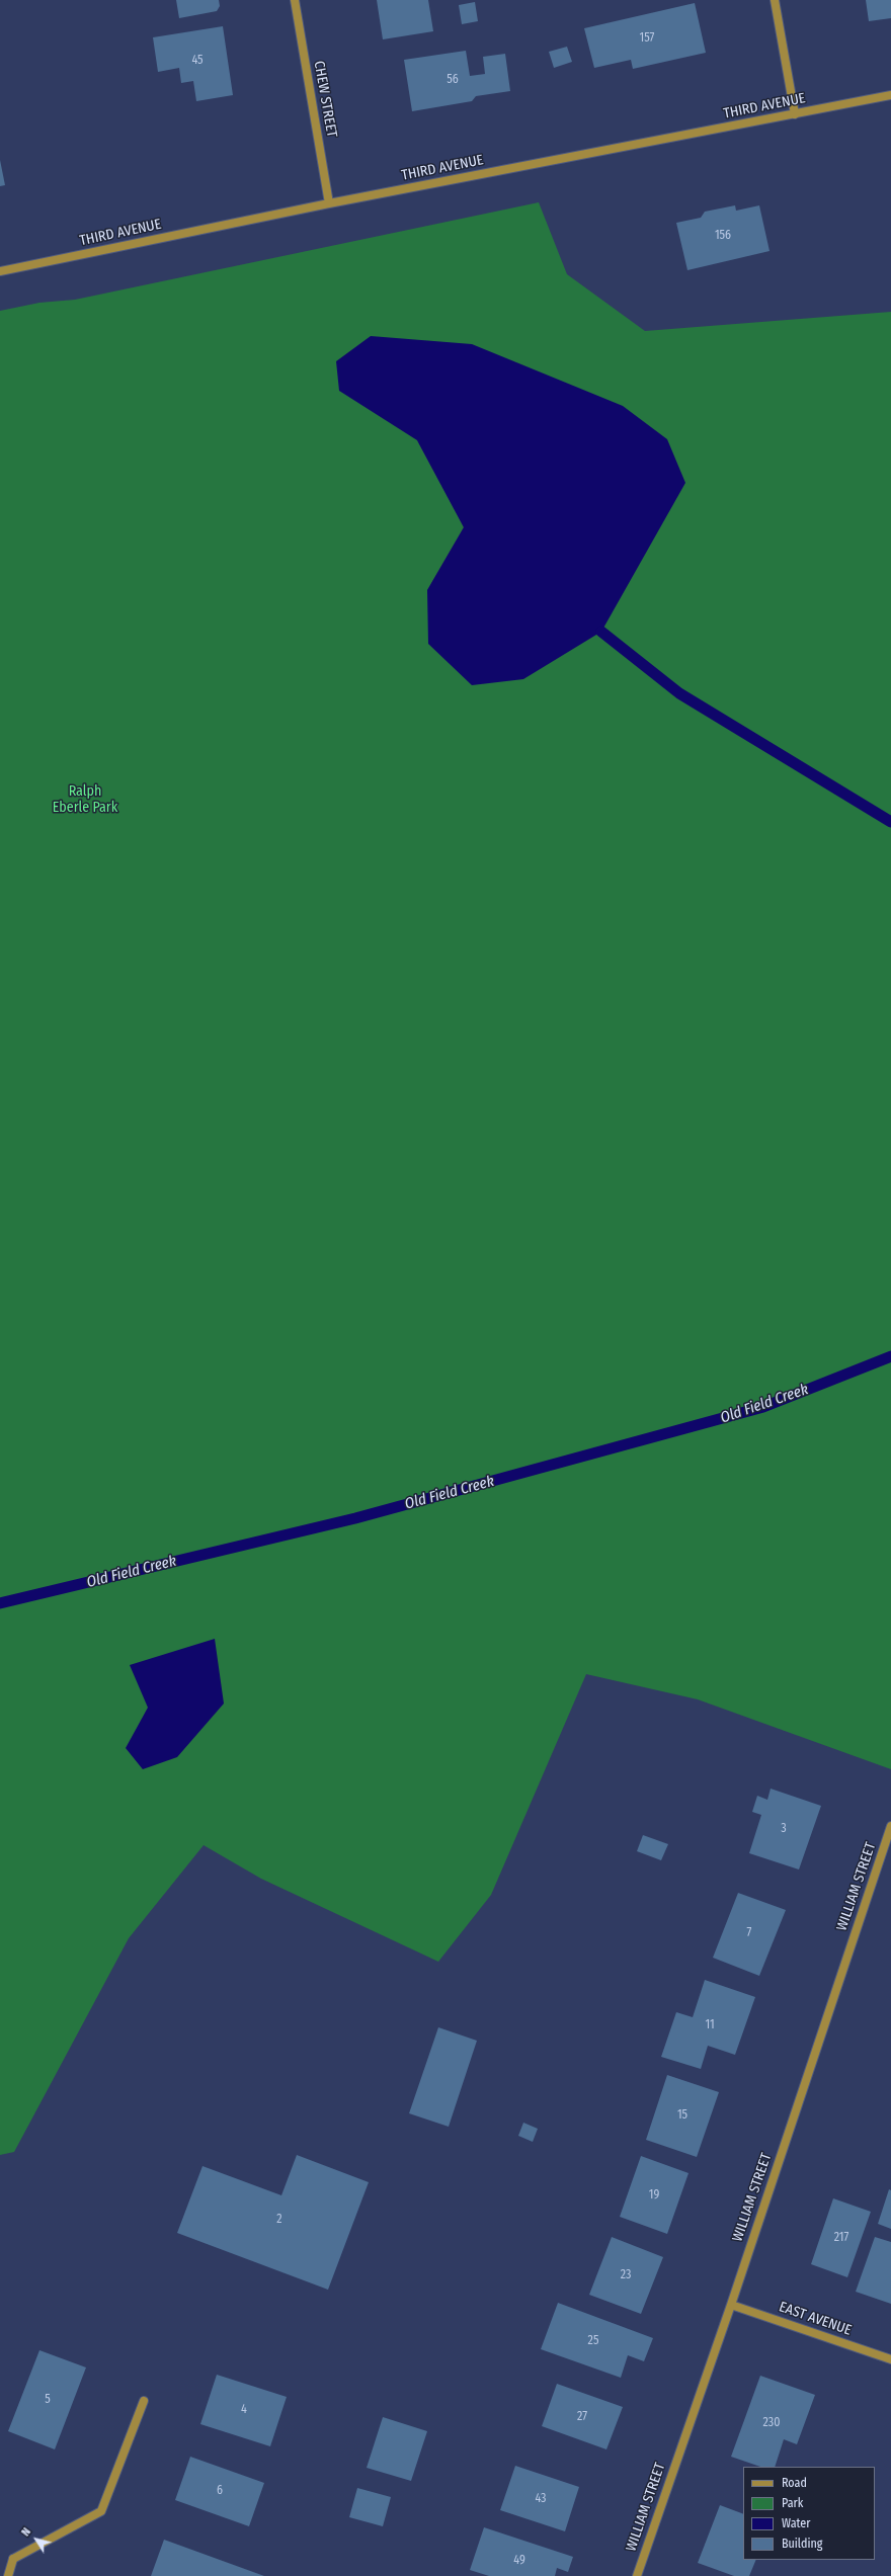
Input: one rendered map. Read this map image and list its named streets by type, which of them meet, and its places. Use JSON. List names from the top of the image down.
{
  "streets": {
    "street": [
      "CHEW STREET",
      "THIRD AVENUE",
      "WILLIAM STREET",
      "EAST AVENUE"
    ]
  },
  "crossings": [
    ["CHEW STREET", "THIRD AVENUE"],
    ["WILLIAM STREET", "EAST AVENUE"]
  ],
  "water": ["Old Field Creek"],
  "parks": ["Ralph Eberle Park"],
  "house_numbers": [
    "157",
    "45",
    "56",
    "156",
    "3",
    "7",
    "11",
    "15",
    "19",
    "2",
    "217",
    "23",
    "25",
    "5",
    "4",
    "27",
    "230",
    "6",
    "43",
    "49"
  ],
  "legend": [
    "Road",
    "Park",
    "Water",
    "Building"
  ],
  "north": "top left"
}
